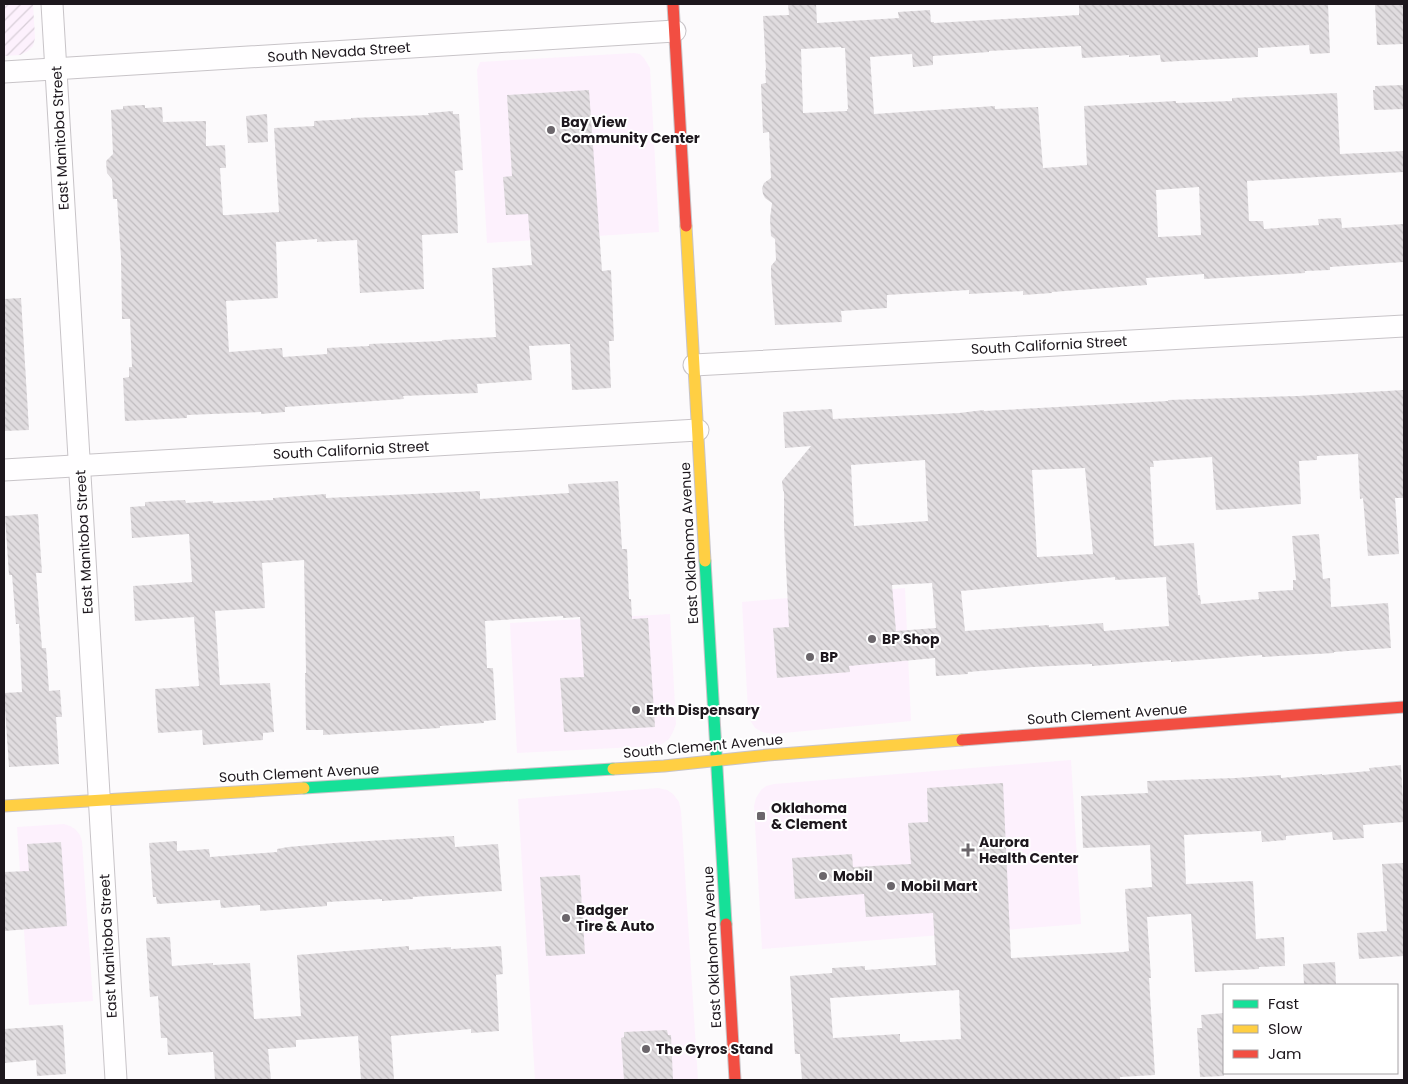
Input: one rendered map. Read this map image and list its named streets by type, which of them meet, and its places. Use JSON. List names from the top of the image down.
{
  "streets": {
    "street": [
      "South Nevada Street",
      "East Manitoba Street",
      "South California Street",
      "East Oklahoma Avenue",
      "South Clement Avenue"
    ]
  },
  "crossings": [
    ["South Nevada Street", "East Manitoba Street"],
    ["South Nevada Street", "East Oklahoma Avenue"],
    ["East Manitoba Street", "South California Street"],
    ["East Manitoba Street", "South Clement Avenue"],
    ["South California Street", "East Oklahoma Avenue"],
    ["East Oklahoma Avenue", "South Clement Avenue"]
  ],
  "places": {
    "other": [
      "Bay View Community Center",
      "BP Shop",
      "BP",
      "Erth Dispensary",
      "Mobil",
      "Mobil Mart",
      "Badger Tire & Auto",
      "The Gyros Stand"
    ],
    "transit": ["Oklahoma & Clement"],
    "health": ["Aurora Health Center"]
  },
  "legend": ["Fast", "Slow", "Jam"]
}
